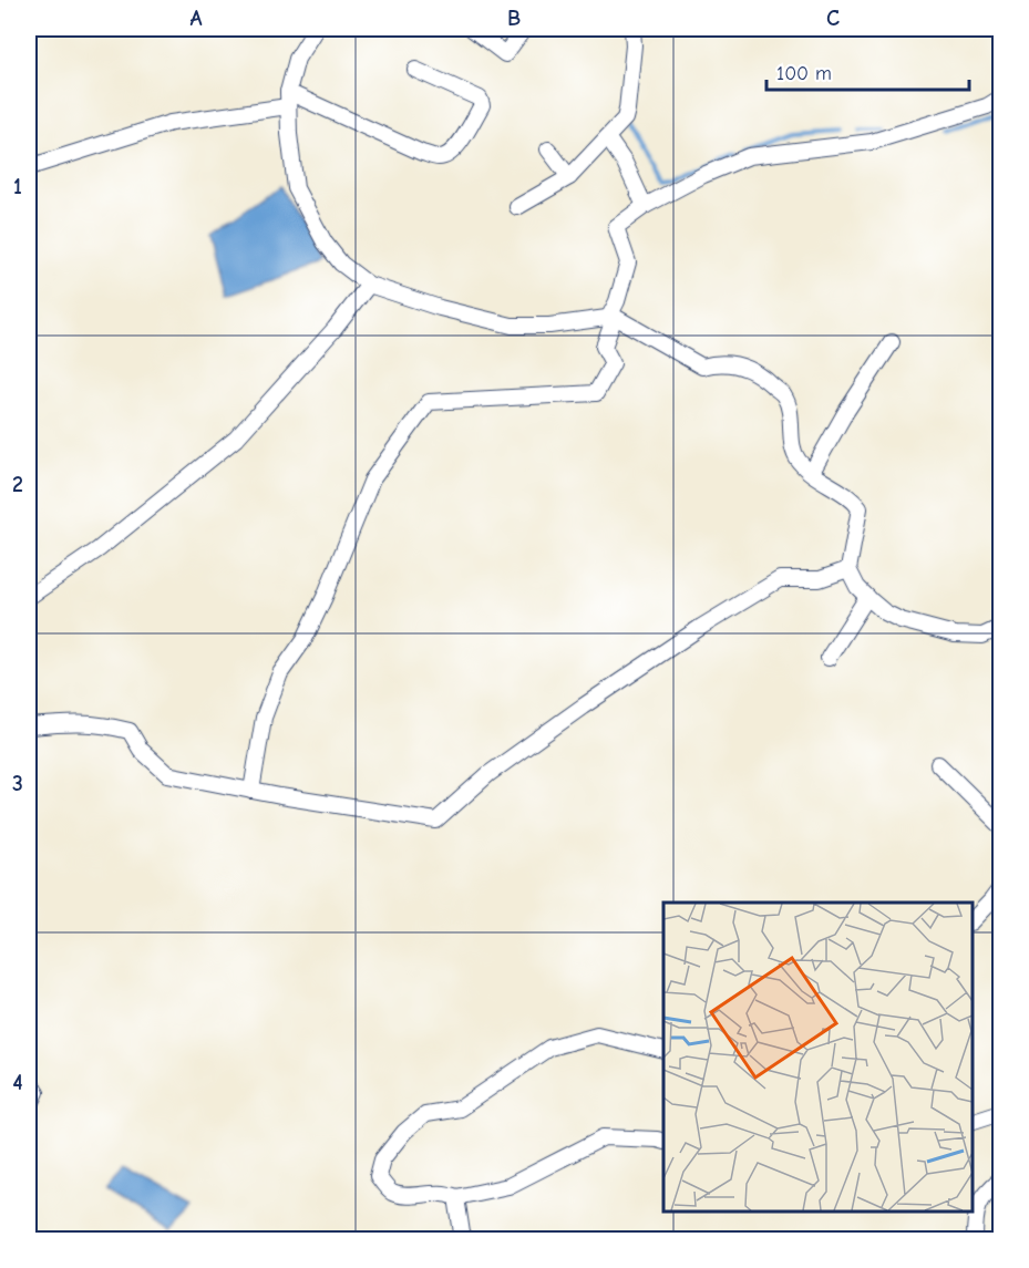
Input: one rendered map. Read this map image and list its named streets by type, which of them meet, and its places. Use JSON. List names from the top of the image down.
{
  "scale_bar": "100 m",
  "grid": {
    "columns": ["A", "B", "C"],
    "rows": [
      "1",
      "2",
      "3",
      "4"
    ]
  }
}
